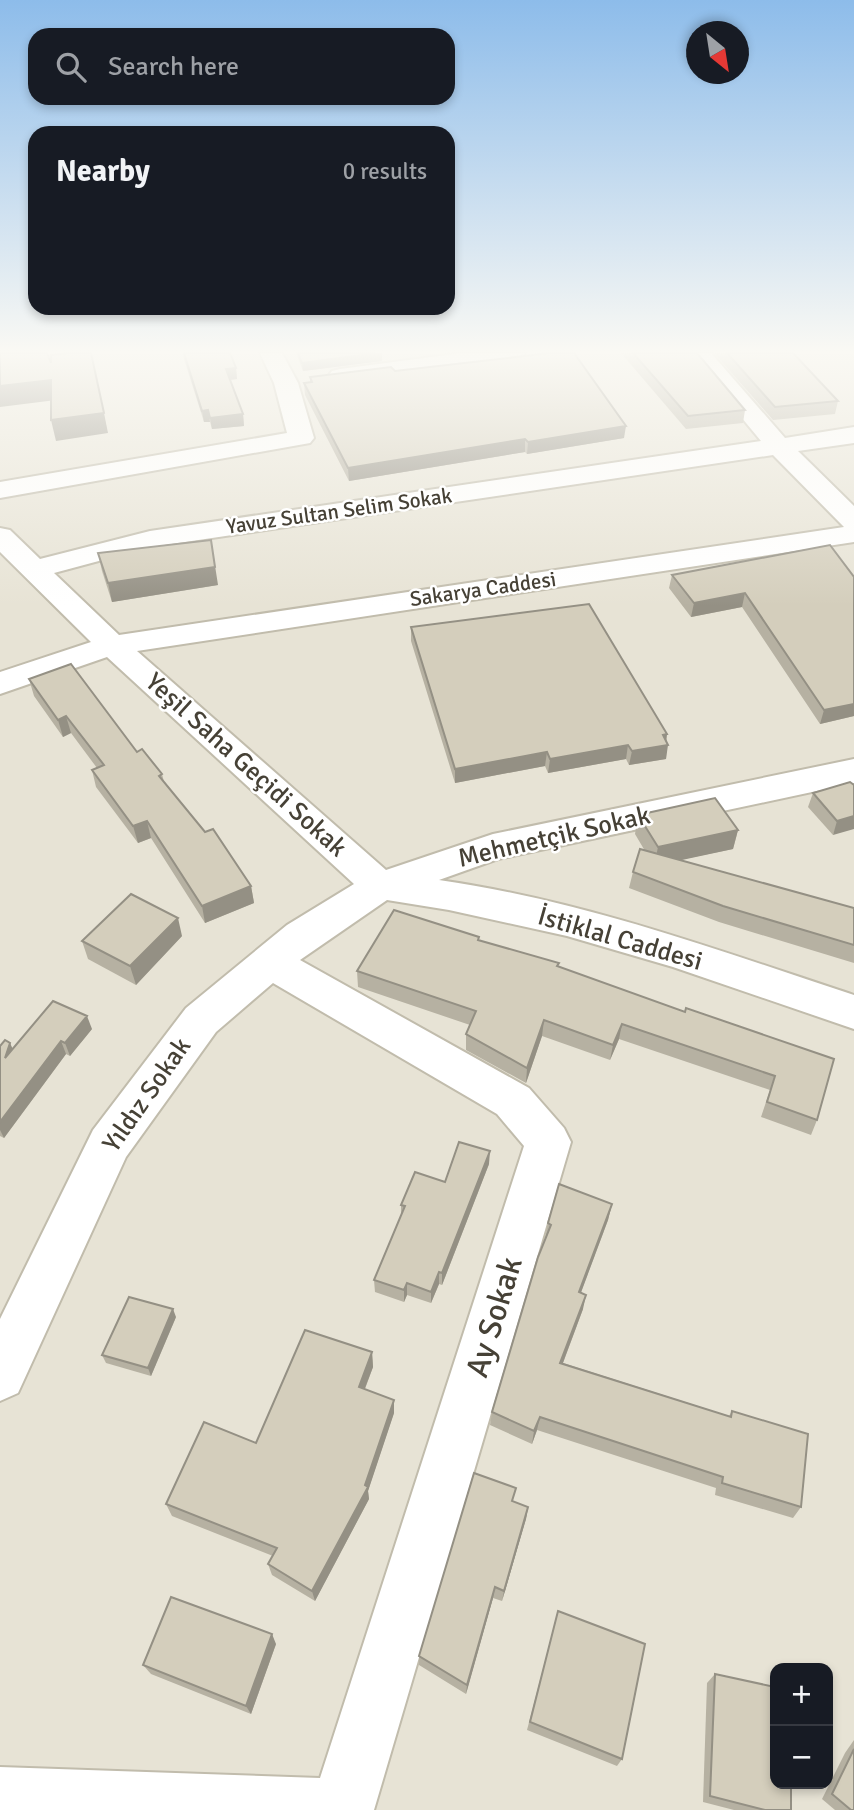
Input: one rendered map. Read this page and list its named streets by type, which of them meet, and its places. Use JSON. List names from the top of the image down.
{
  "streets": {
    "street": [
      "Yavuz Sultan Selim Sokak",
      "Sakarya Caddesi",
      "Yeşil Saha Geçidi Sokak",
      "Mehmetçik Sokak",
      "İstiklal Caddesi",
      "Yıldız Sokak",
      "Ay Sokak"
    ]
  },
  "crossings": [
    ["Yavuz Sultan Selim Sokak", "Yeşil Saha Geçidi Sokak"],
    ["Sakarya Caddesi", "Yeşil Saha Geçidi Sokak"],
    ["Yeşil Saha Geçidi Sokak", "Mehmetçik Sokak"],
    ["Yeşil Saha Geçidi Sokak", "İstiklal Caddesi"],
    ["Yeşil Saha Geçidi Sokak", "Yıldız Sokak"],
    ["Mehmetçik Sokak", "İstiklal Caddesi"],
    ["Mehmetçik Sokak", "Yıldız Sokak"],
    ["İstiklal Caddesi", "Yıldız Sokak"],
    ["Yıldız Sokak", "Ay Sokak"]
  ],
  "north": "bottom right",
  "page": {
    "search": "Search here",
    "heading": ["Nearby", "0 results"],
    "map_buttons": ["+", "−"]
  }
}
